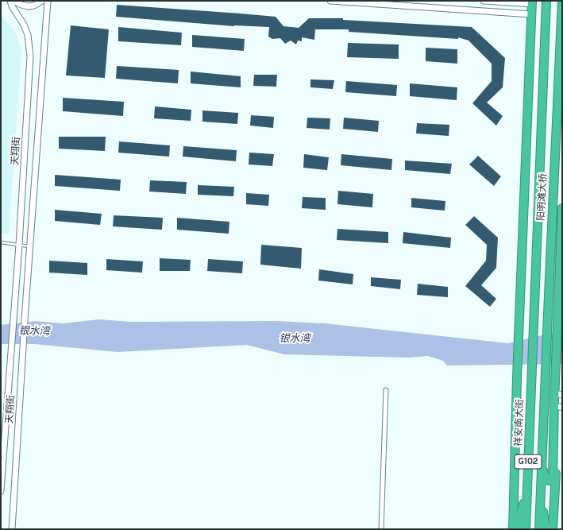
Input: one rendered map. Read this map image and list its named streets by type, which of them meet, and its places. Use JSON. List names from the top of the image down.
{
  "streets": {
    "highway": ["阳明滩大桥", "祥安南大街", "G102"],
    "main road": ["天翔街"]
  },
  "crossings": [
    ["阳明滩大桥", "祥安南大街"],
    ["阳明滩大桥", "G102"]
  ],
  "water": ["银水湾"]
}
